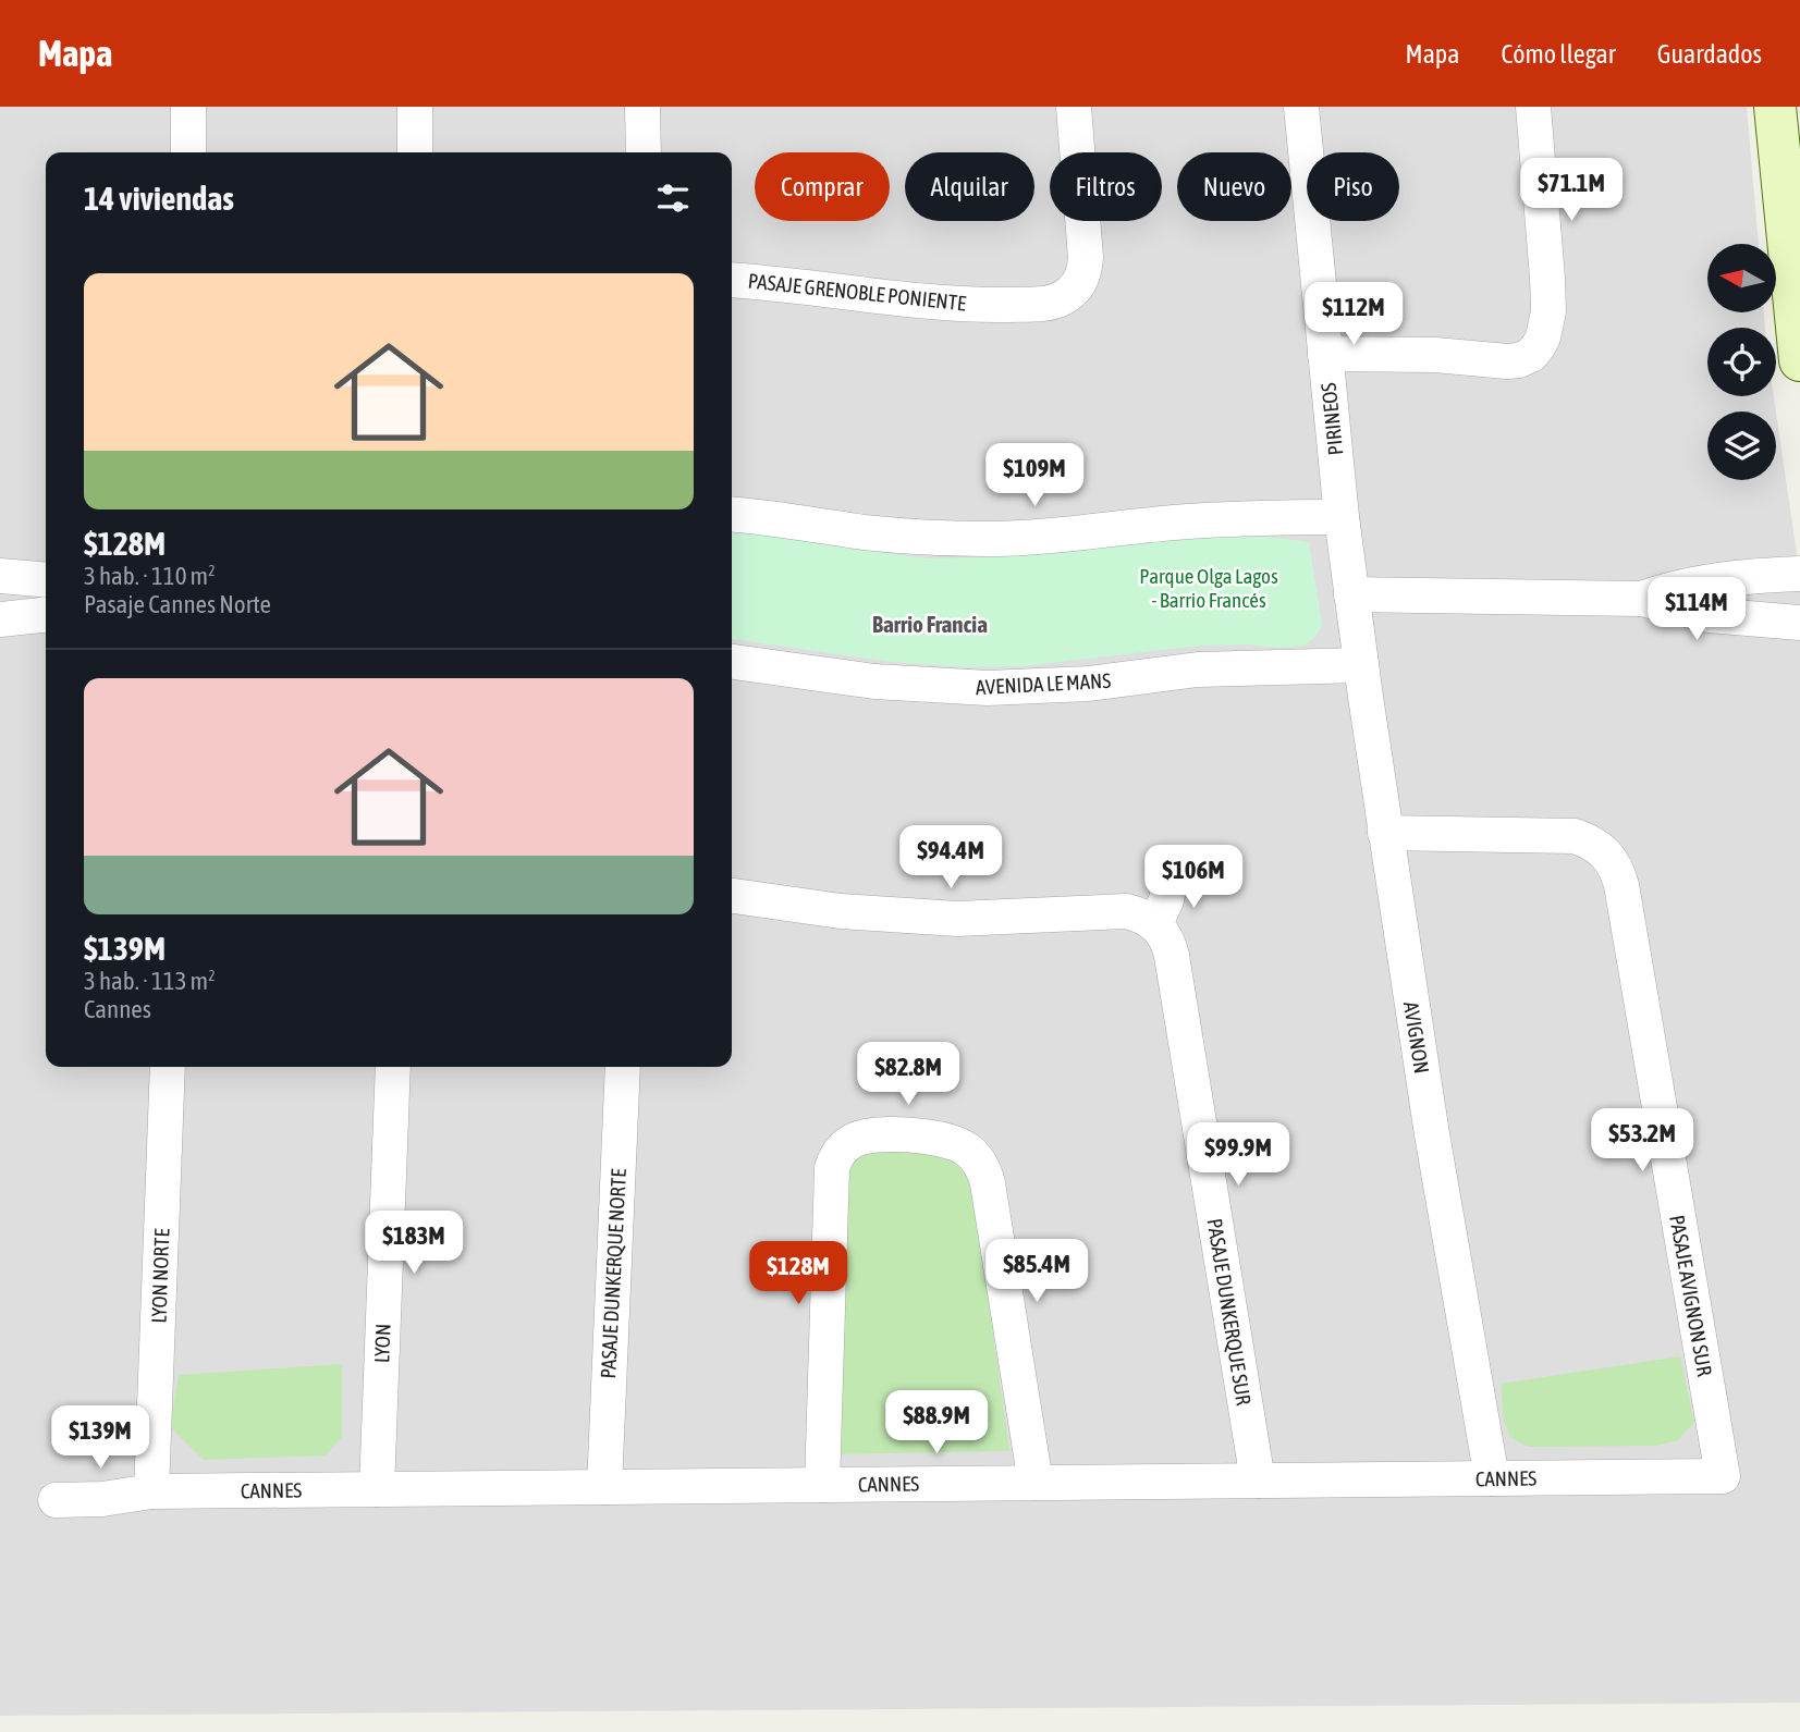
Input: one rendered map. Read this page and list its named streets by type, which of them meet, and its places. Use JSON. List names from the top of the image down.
{
  "streets": {
    "street": [
      "PASAJE GRENOBLE PONIENTE",
      "PIRINEOS",
      "AVENIDA LE MANS",
      "AVIGNON",
      "PASAJE DUNKERQUE NORTE",
      "LYON NORTE",
      "PASAJE AVIGNON SUR",
      "PASAJE DUNKERQUE SUR",
      "LYON",
      "CANNES"
    ]
  },
  "crossings": [
    ["PIRINEOS", "AVIGNON"],
    ["AVENIDA LE MANS", "AVIGNON"],
    ["AVIGNON", "PASAJE AVIGNON SUR"],
    ["AVIGNON", "CANNES"],
    ["PASAJE DUNKERQUE NORTE", "CANNES"],
    ["LYON NORTE", "CANNES"],
    ["PASAJE AVIGNON SUR", "CANNES"],
    ["PASAJE DUNKERQUE SUR", "CANNES"],
    ["LYON", "CANNES"]
  ],
  "districts": ["Barrio Francia"],
  "parks": ["Parque Olga Lagos - Barrio Francés"],
  "north": "left",
  "page": {
    "header": "Mapa",
    "nav": ["Mapa", "Cómo llegar", "Guardados"],
    "chip": [
      "Comprar",
      "Alquilar",
      "Filtros",
      "Nuevo",
      "Piso"
    ],
    "heading": "14 viviendas",
    "price": [
      "$71.1M",
      "$112M",
      "$109M",
      "$114M",
      "$94.4M",
      "$106M",
      "$82.8M",
      "$53.2M",
      "$99.9M",
      "$183M",
      "$85.4M",
      "$128M",
      "$88.9M",
      "$139M"
    ],
    "list": [
      {
        "name": "$128M",
        "note": "3 hab. · 110 m² · Pasaje Cannes Norte"
      },
      {
        "name": "$139M",
        "note": "3 hab. · 113 m² · Cannes"
      }
    ]
  }
}
